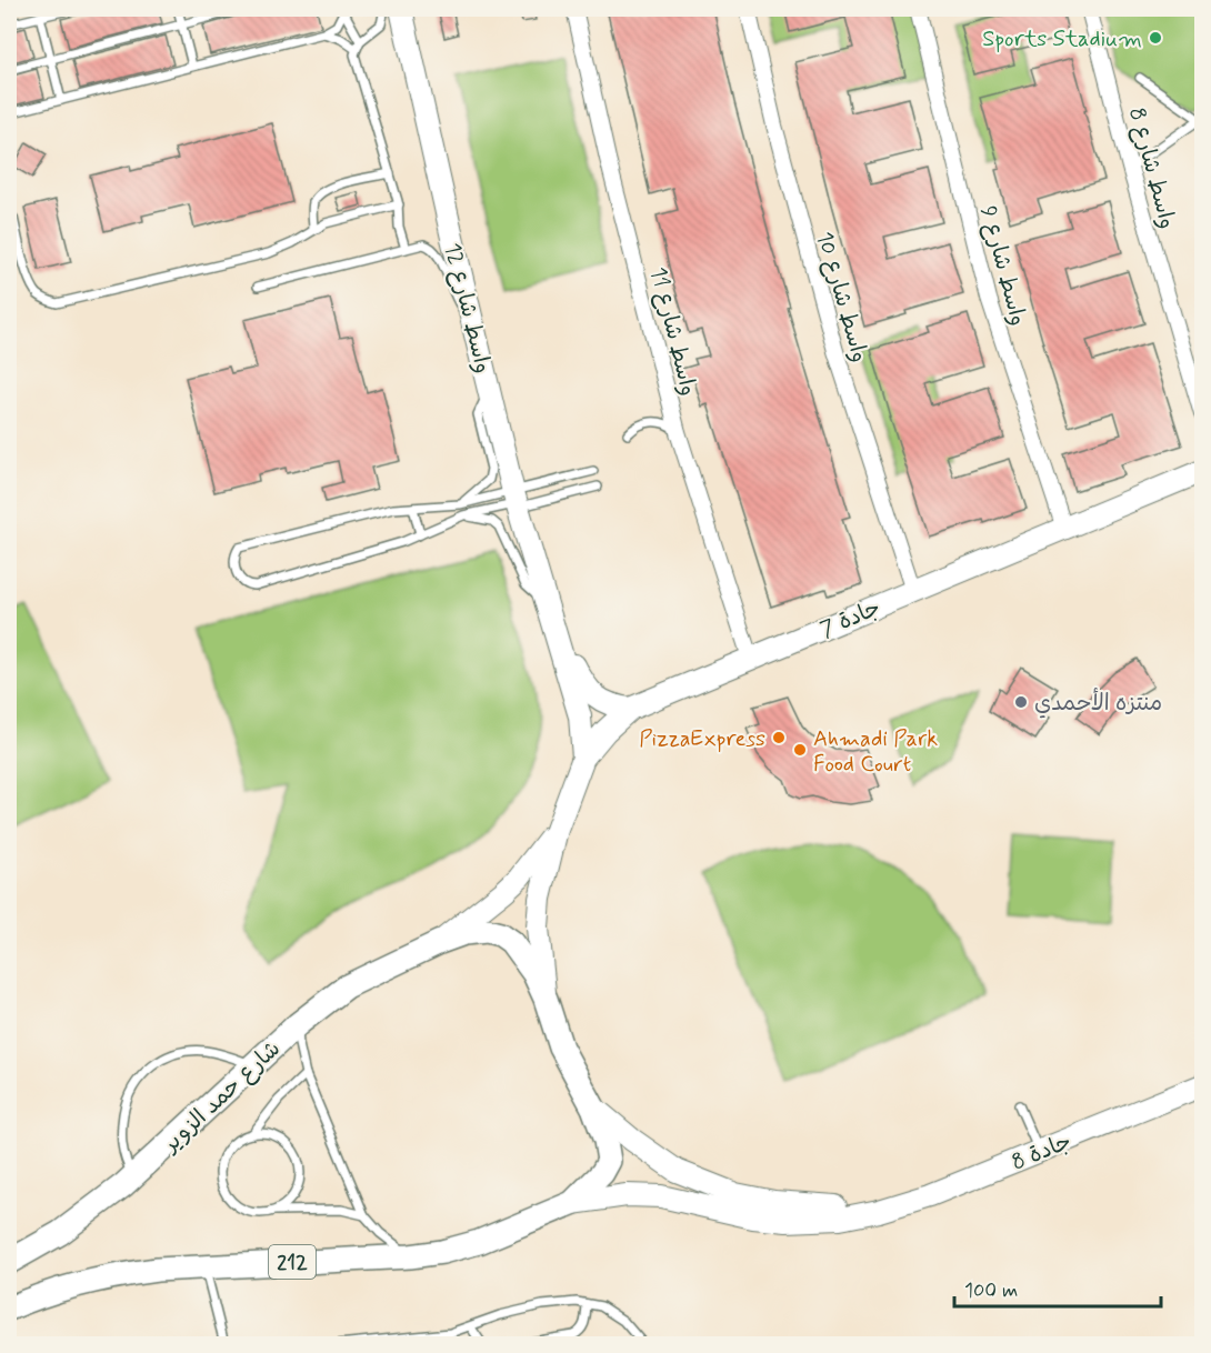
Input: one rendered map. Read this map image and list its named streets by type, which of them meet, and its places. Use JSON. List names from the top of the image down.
{
  "streets": {
    "main road": [
      "واسط شارع 12",
      "جادة 7",
      "شارع حمد الزوير",
      "جادة 8",
      "212"
    ],
    "street": [
      "واسط شارع 8",
      "واسط شارع 9",
      "واسط شارع 10",
      "واسط شارع 11"
    ]
  },
  "crossings": [
    ["واسط شارع 9", "جادة 7"],
    ["واسط شارع 10", "جادة 7"],
    ["واسط شارع 12", "جادة 7"],
    ["واسط شارع 11", "جادة 7"],
    ["جادة 7", "شارع حمد الزوير"],
    ["جادة 7", "212"],
    ["شارع حمد الزوير", "212"],
    ["جادة 8", "212"]
  ],
  "places": [
    "Sports Stadium",
    "منتزه الأحمدي",
    "PizzaExpress",
    "Ahmadi Park Food Court"
  ],
  "scale_bar": "100 m"
}
